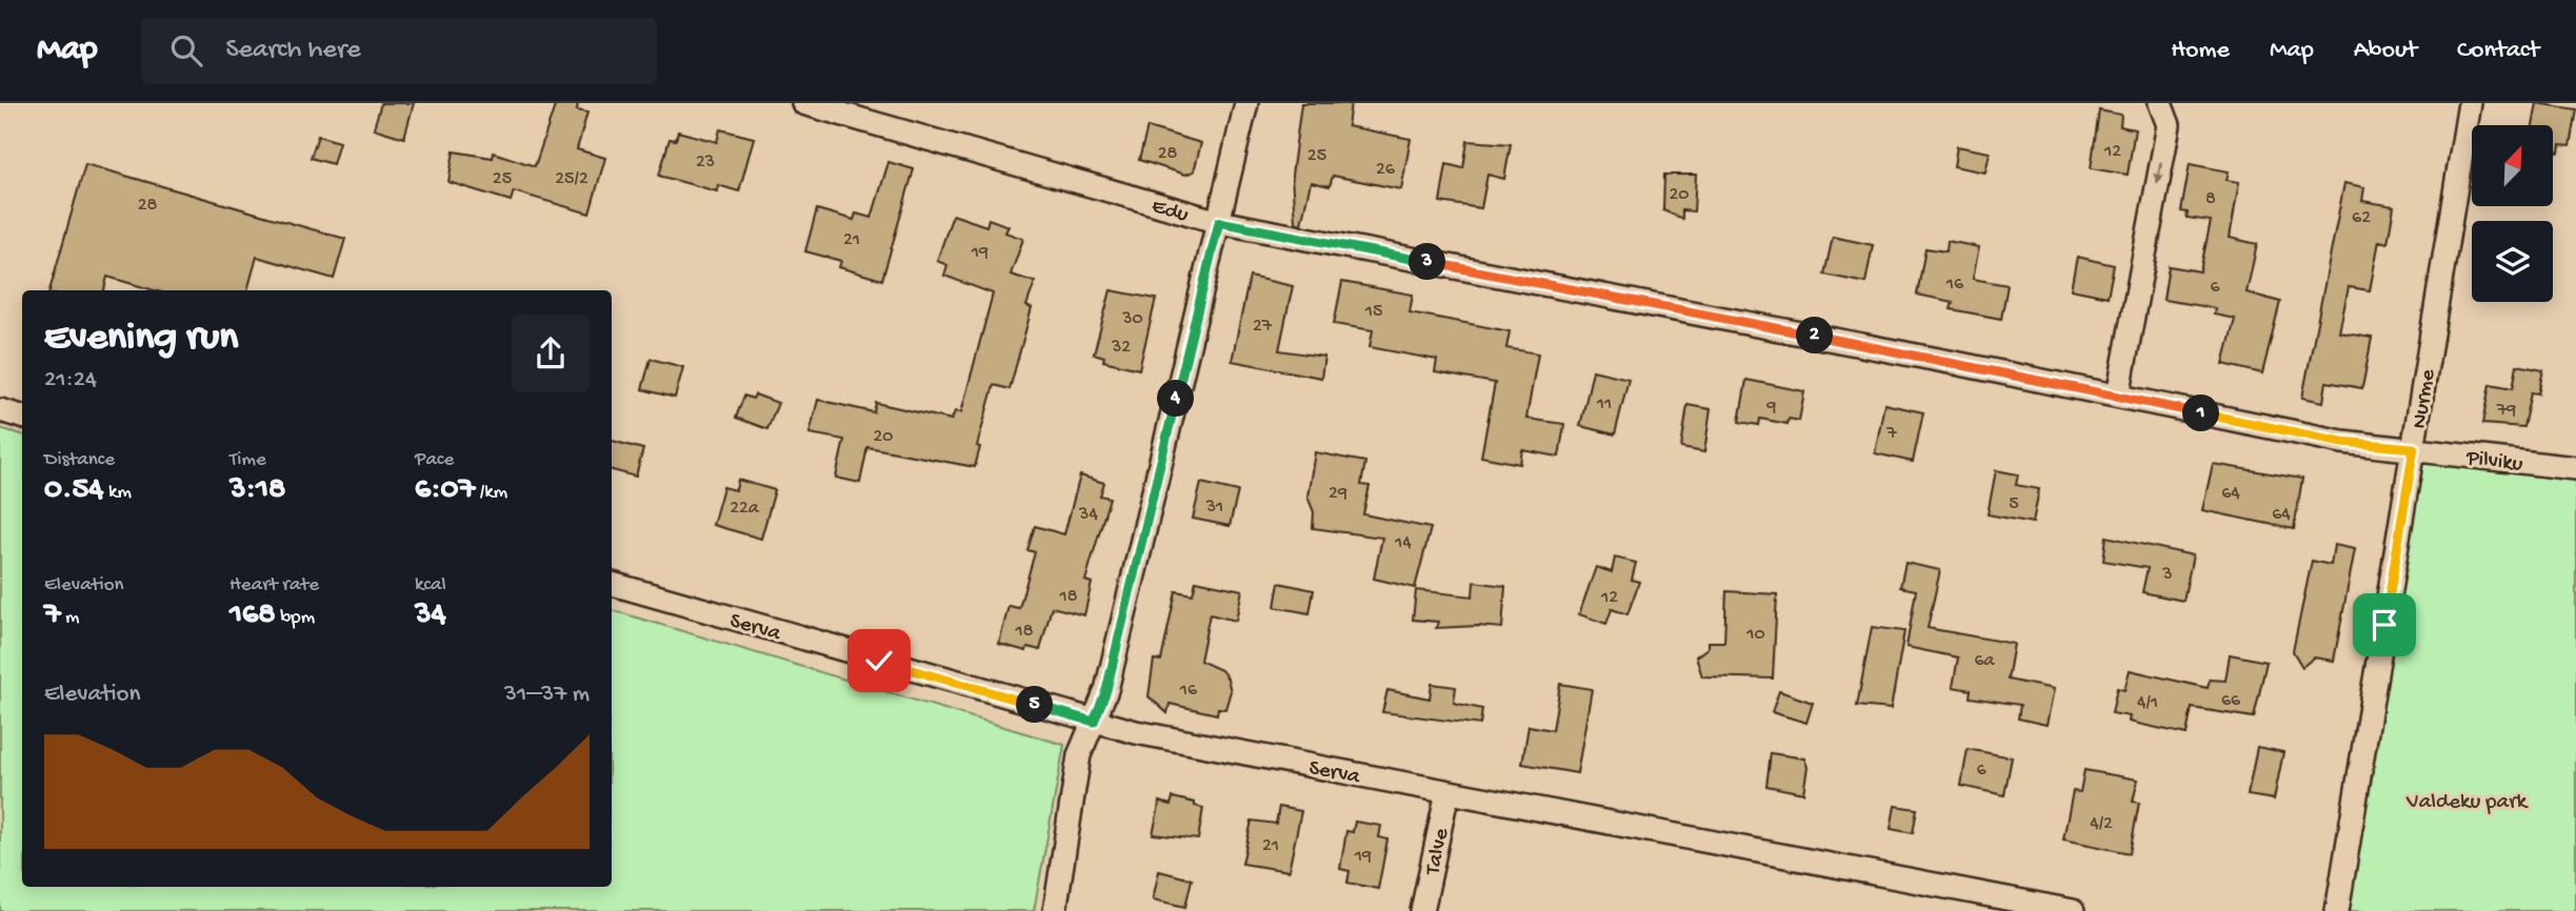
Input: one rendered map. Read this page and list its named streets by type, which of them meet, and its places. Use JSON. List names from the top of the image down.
{
  "streets": {
    "street": [
      "Edu",
      "Nurme",
      "Pilviku",
      "Serva",
      "Talve"
    ]
  },
  "crossings": [
    ["Edu", "Nurme"],
    ["Edu", "Pilviku"],
    ["Nurme", "Pilviku"],
    ["Serva", "Talve"]
  ],
  "parks": ["Valdeku park"],
  "house_numbers": [
    "12",
    "28",
    "25",
    "23",
    "26",
    "25",
    "25/2",
    "20",
    "8",
    "28",
    "62",
    "21",
    "19",
    "16",
    "6",
    "15",
    "30",
    "27",
    "32",
    "11",
    "9",
    "79",
    "7",
    "20",
    "29",
    "64",
    "5",
    "31",
    "22a",
    "34",
    "64",
    "14",
    "3",
    "18",
    "12",
    "18",
    "10",
    "6a",
    "16",
    "66",
    "4/1",
    "6",
    "4/2",
    "21",
    "19"
  ],
  "north": "top right",
  "page": {
    "header": "Map",
    "search": "Search here",
    "nav": [
      "Home",
      "Map",
      "About",
      "Contact"
    ],
    "pins": [
      "3",
      "2",
      "4",
      "1",
      "5"
    ],
    "heading": ["Evening run", "21:24"],
    "stats": [
      ["Distance", "0.54 km"],
      ["Time", "3:18"],
      ["Pace", "6:07 /km"],
      ["Elevation", "7 m"],
      ["Heart rate", "168 bpm"],
      ["kcal", "34"]
    ],
    "chart": ["Elevation", "31–37 m"]
  }
}
